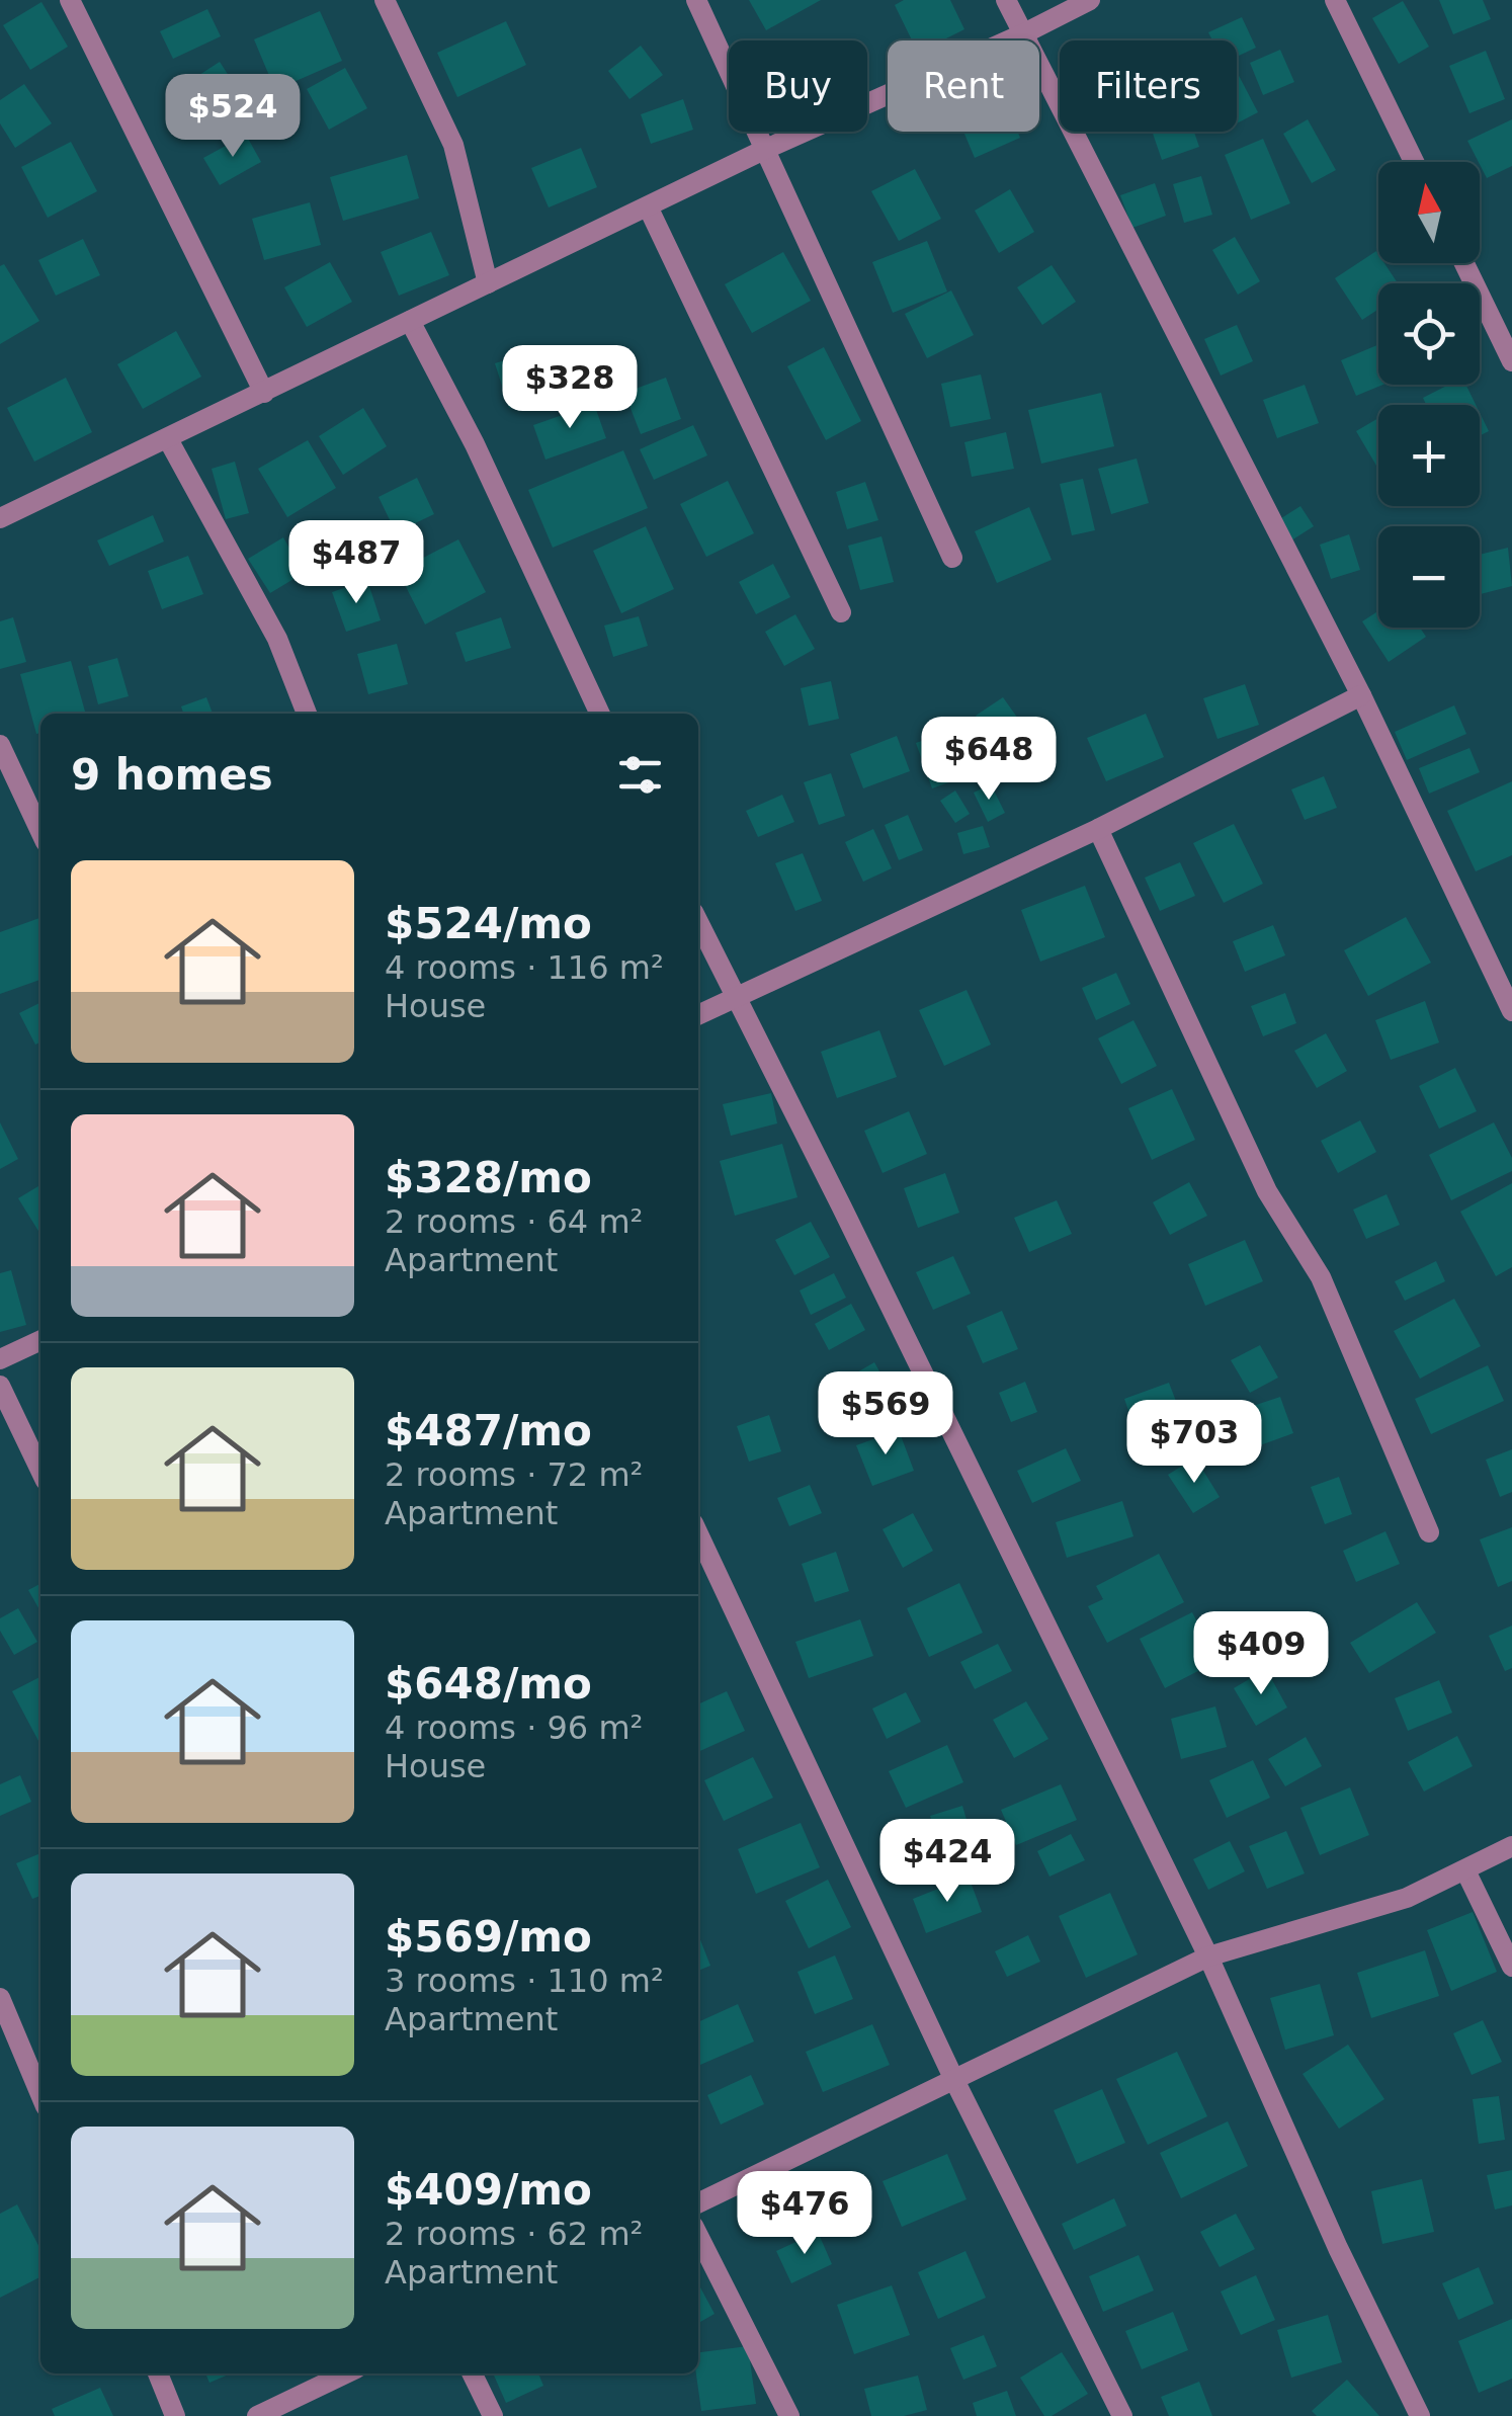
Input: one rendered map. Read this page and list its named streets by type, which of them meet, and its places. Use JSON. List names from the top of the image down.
{
  "north": "top",
  "page": {
    "chip": ["Buy", "Rent", "Filters"],
    "price": [
      "$524",
      "$328",
      "$487",
      "$648",
      "$569",
      "$703",
      "$409",
      "$424",
      "$476"
    ],
    "map_buttons": ["+", "−"],
    "heading": "9 homes",
    "list": [
      {
        "name": "$524/mo",
        "note": "4 rooms · 116 m² · House"
      },
      {
        "name": "$328/mo",
        "note": "2 rooms · 64 m² · Apartment"
      },
      {
        "name": "$487/mo",
        "note": "2 rooms · 72 m² · Apartment"
      },
      {
        "name": "$648/mo",
        "note": "4 rooms · 96 m² · House"
      },
      {
        "name": "$569/mo",
        "note": "3 rooms · 110 m² · Apartment"
      },
      {
        "name": "$409/mo",
        "note": "2 rooms · 62 m² · Apartment"
      }
    ]
  }
}
